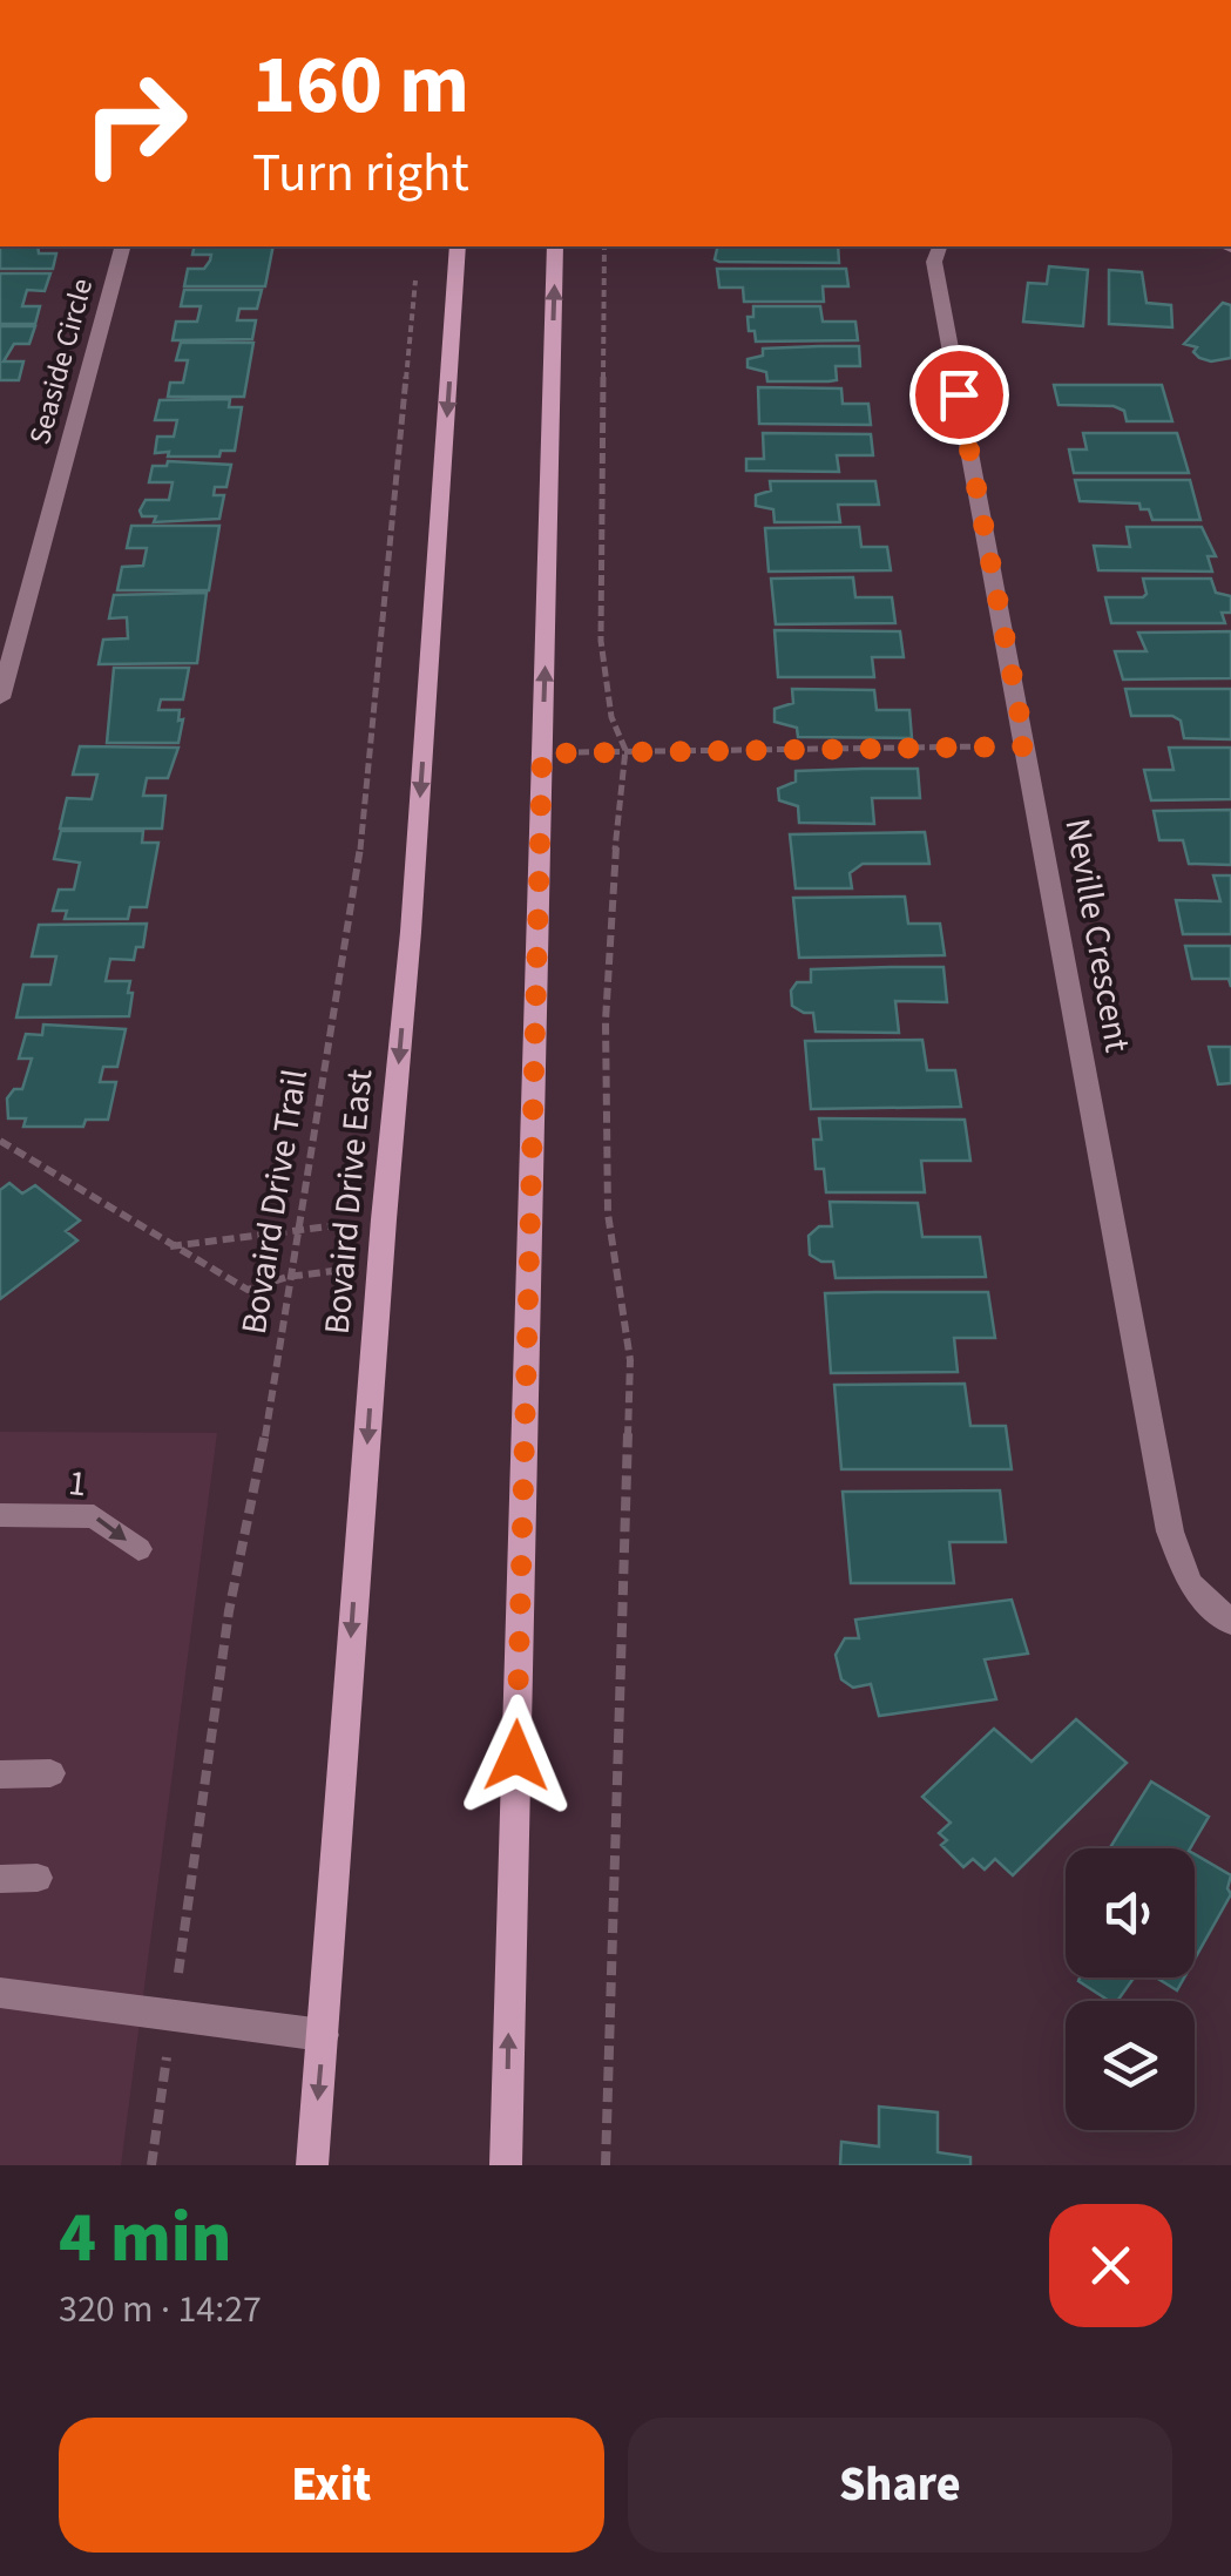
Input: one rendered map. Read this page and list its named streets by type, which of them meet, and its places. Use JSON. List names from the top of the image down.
{
  "streets": {
    "main road": ["Bovaird Drive East"],
    "street": ["Seaside Circle", "Neville Crescent", "1"],
    "path": ["Bovaird Drive Trail"]
  },
  "one_way": ["1"],
  "page": {
    "turn": ["160 m", "Turn right"],
    "heading": ["4 min", "320 m · 14:27"],
    "buttons": ["Exit", "Share"]
  }
}
